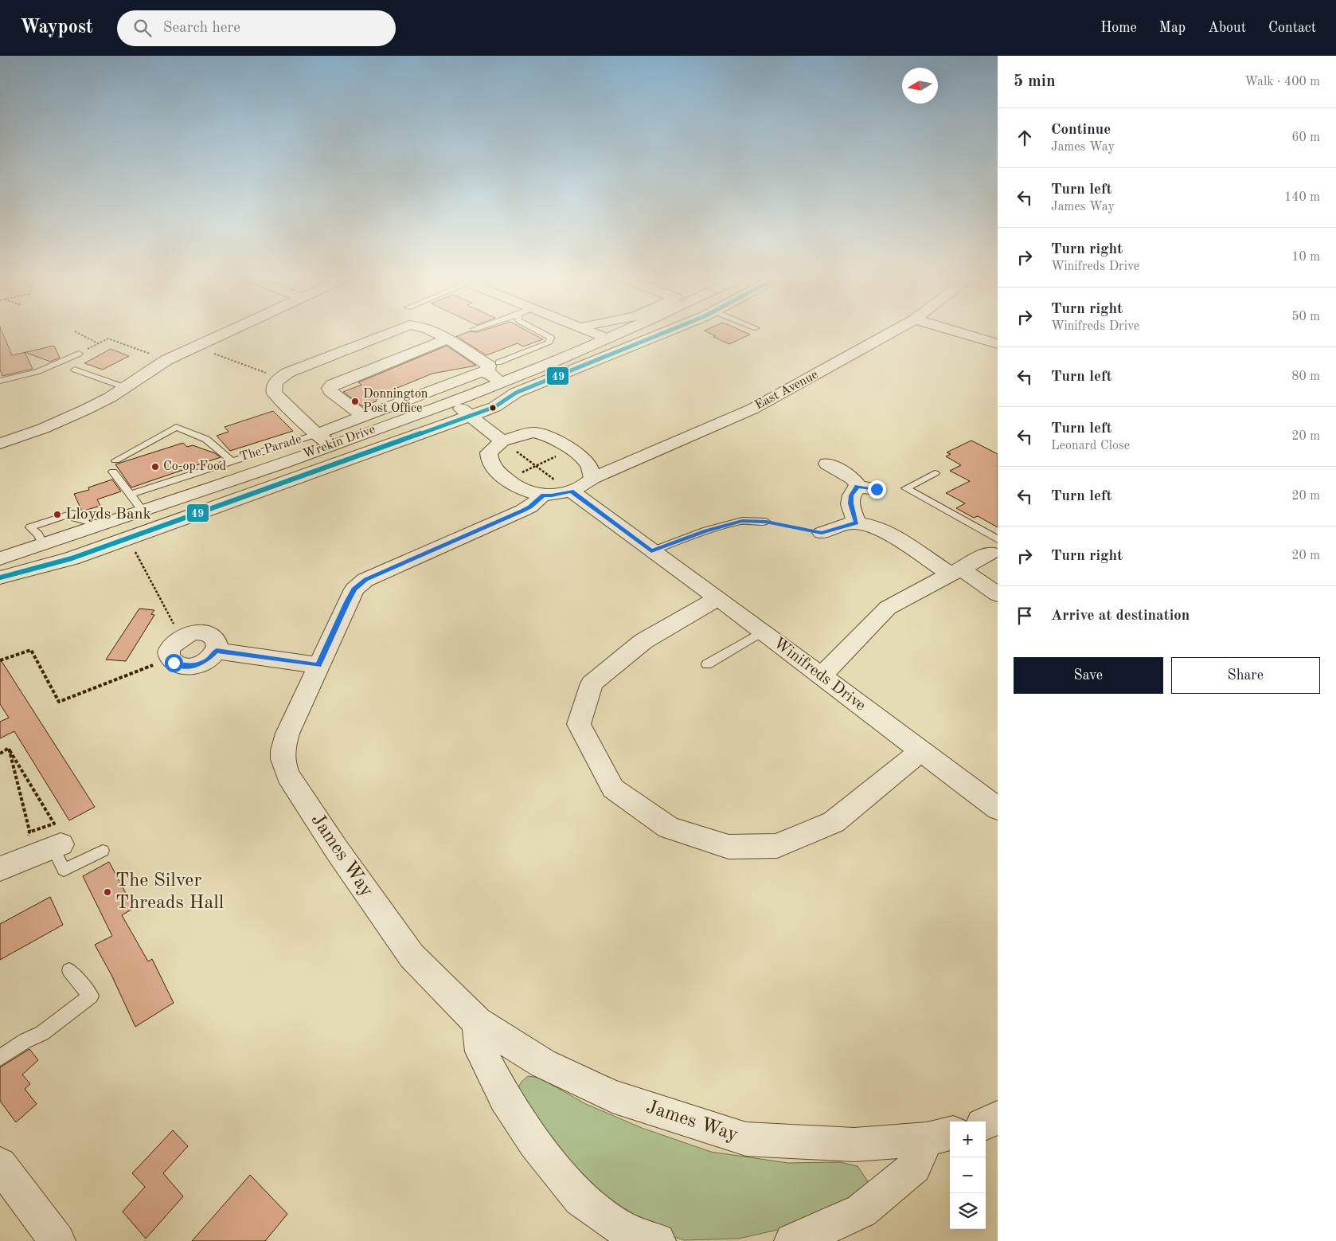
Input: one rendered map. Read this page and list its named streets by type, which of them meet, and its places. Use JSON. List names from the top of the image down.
{
  "streets": {
    "street": [
      "East Avenue",
      "Wrekin Drive",
      "The Parade",
      "Winifreds Drive",
      "James Way"
    ]
  },
  "crossings": [
    ["Wrekin Drive", "The Parade"]
  ],
  "places": [
    "Donnington Post Office",
    "Co-op Food",
    "Lloyds Bank",
    "The Silver Threads Hall"
  ],
  "lines": ["transit line 49"],
  "north": "left",
  "page": {
    "header": "Waypost",
    "search": "Search here",
    "nav": [
      "Home",
      "Map",
      "About",
      "Contact"
    ],
    "heading": ["5 min", "Walk · 400 m"],
    "list": [
      ["Continue", "James Way", "60 m"],
      ["Turn left", "James Way", "140 m"],
      ["Turn right", "Winifreds Drive", "10 m"],
      ["Turn right", "Winifreds Drive", "50 m"],
      ["Turn left", "80 m"],
      ["Turn left", "Leonard Close", "20 m"],
      ["Turn left", "20 m"],
      ["Turn right", "20 m"],
      "Arrive at destination"
    ],
    "buttons": ["Save", "Share"],
    "map_buttons": ["+", "−"]
  }
}
